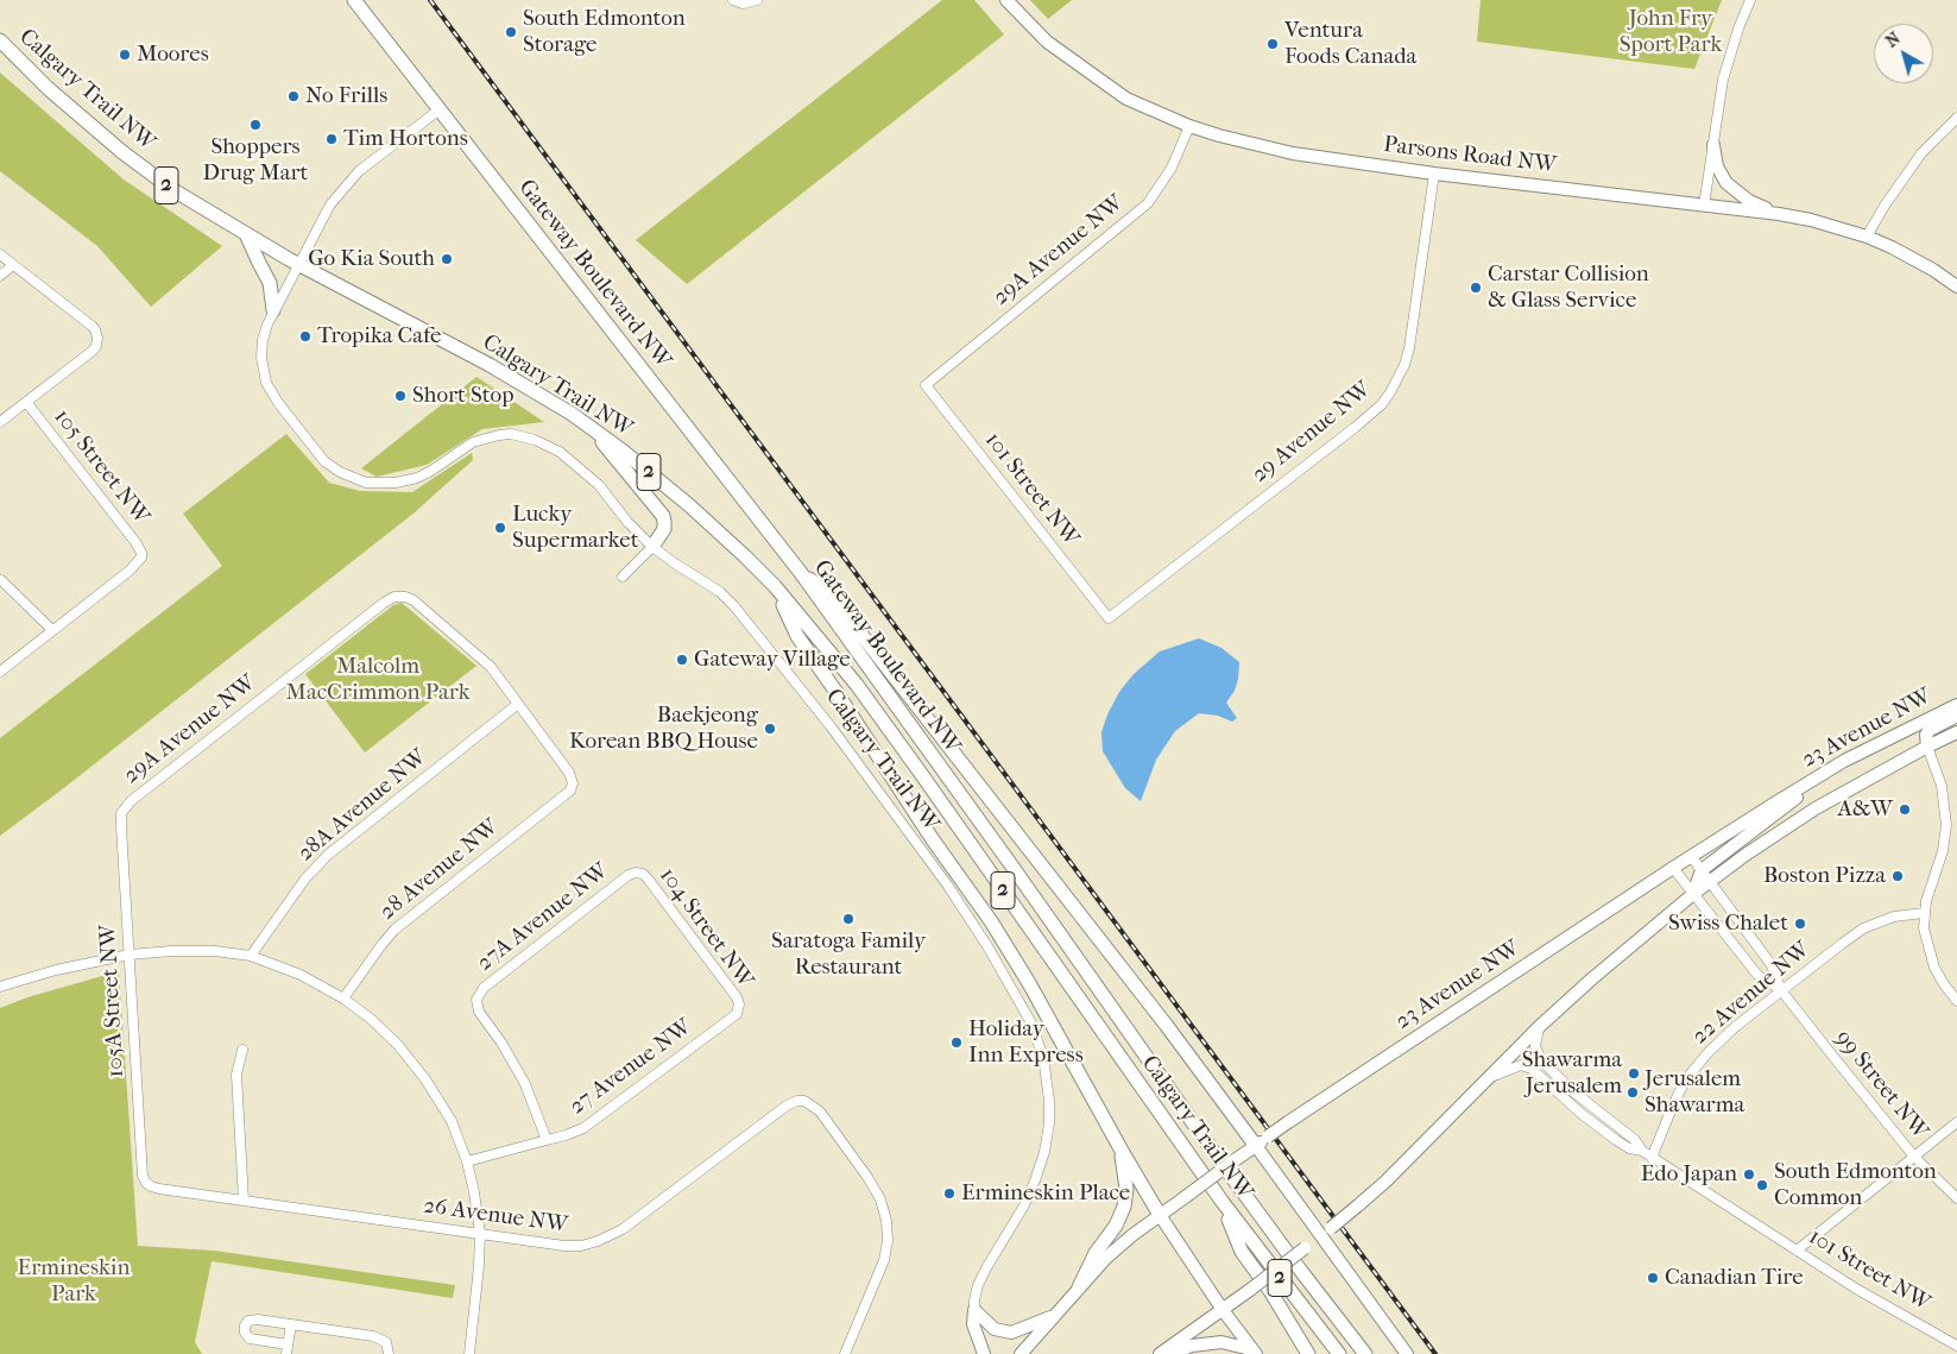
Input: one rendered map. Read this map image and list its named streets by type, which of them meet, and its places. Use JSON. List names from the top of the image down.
{
  "streets": {
    "highway": ["Calgary Trail NW", "2", "Gateway Boulevard NW"],
    "main road": ["Parsons Road NW", "23 Avenue NW"],
    "street": [
      "29A Avenue NW",
      "29 Avenue NW",
      "105 Street NW",
      "101 Street NW",
      "28A Avenue NW",
      "28 Avenue NW",
      "27A Avenue NW",
      "104 Street NW",
      "22 Avenue NW",
      "105A Street NW",
      "27 Avenue NW",
      "99 Street NW",
      "26 Avenue NW"
    ]
  },
  "crossings": [
    ["Parsons Road NW", "29A Avenue NW"],
    ["Parsons Road NW", "29 Avenue NW"],
    ["29A Avenue NW", "101 Street NW"],
    ["29A Avenue NW", "28A Avenue NW"],
    ["29A Avenue NW", "28 Avenue NW"],
    ["29A Avenue NW", "105A Street NW"],
    ["29 Avenue NW", "101 Street NW"],
    ["101 Street NW", "23 Avenue NW"],
    ["101 Street NW", "22 Avenue NW"],
    ["23 Avenue NW", "99 Street NW"],
    ["28A Avenue NW", "28 Avenue NW"],
    ["27A Avenue NW", "104 Street NW"],
    ["27A Avenue NW", "27 Avenue NW"],
    ["104 Street NW", "27 Avenue NW"],
    ["22 Avenue NW", "99 Street NW"],
    ["105A Street NW", "26 Avenue NW"]
  ],
  "parks": ["John Fry Sport Park", "Malcolm MacCrimmon Park", "Ermineskin Park"],
  "places": [
    "South Edmonton Storage",
    "Ventura Foods Canada",
    "Moores",
    "No Frills",
    "Shoppers Drug Mart",
    "Tim Hortons",
    "Go Kia South",
    "Carstar Collision & Glass Service",
    "Tropika Cafe",
    "Short Stop",
    "Lucky Supermarket",
    "Gateway Village",
    "Baekjeong Korean BBQ House",
    "A&W",
    "Boston Pizza",
    "Saratoga Family Restaurant",
    "Swiss Chalet",
    "Holiday Inn Express",
    "Shawarma Jerusalem",
    "Jerusalem Shawarma",
    "Edo Japan",
    "South Edmonton Common",
    "Ermineskin Place",
    "Canadian Tire"
  ],
  "north": "top left"
}
